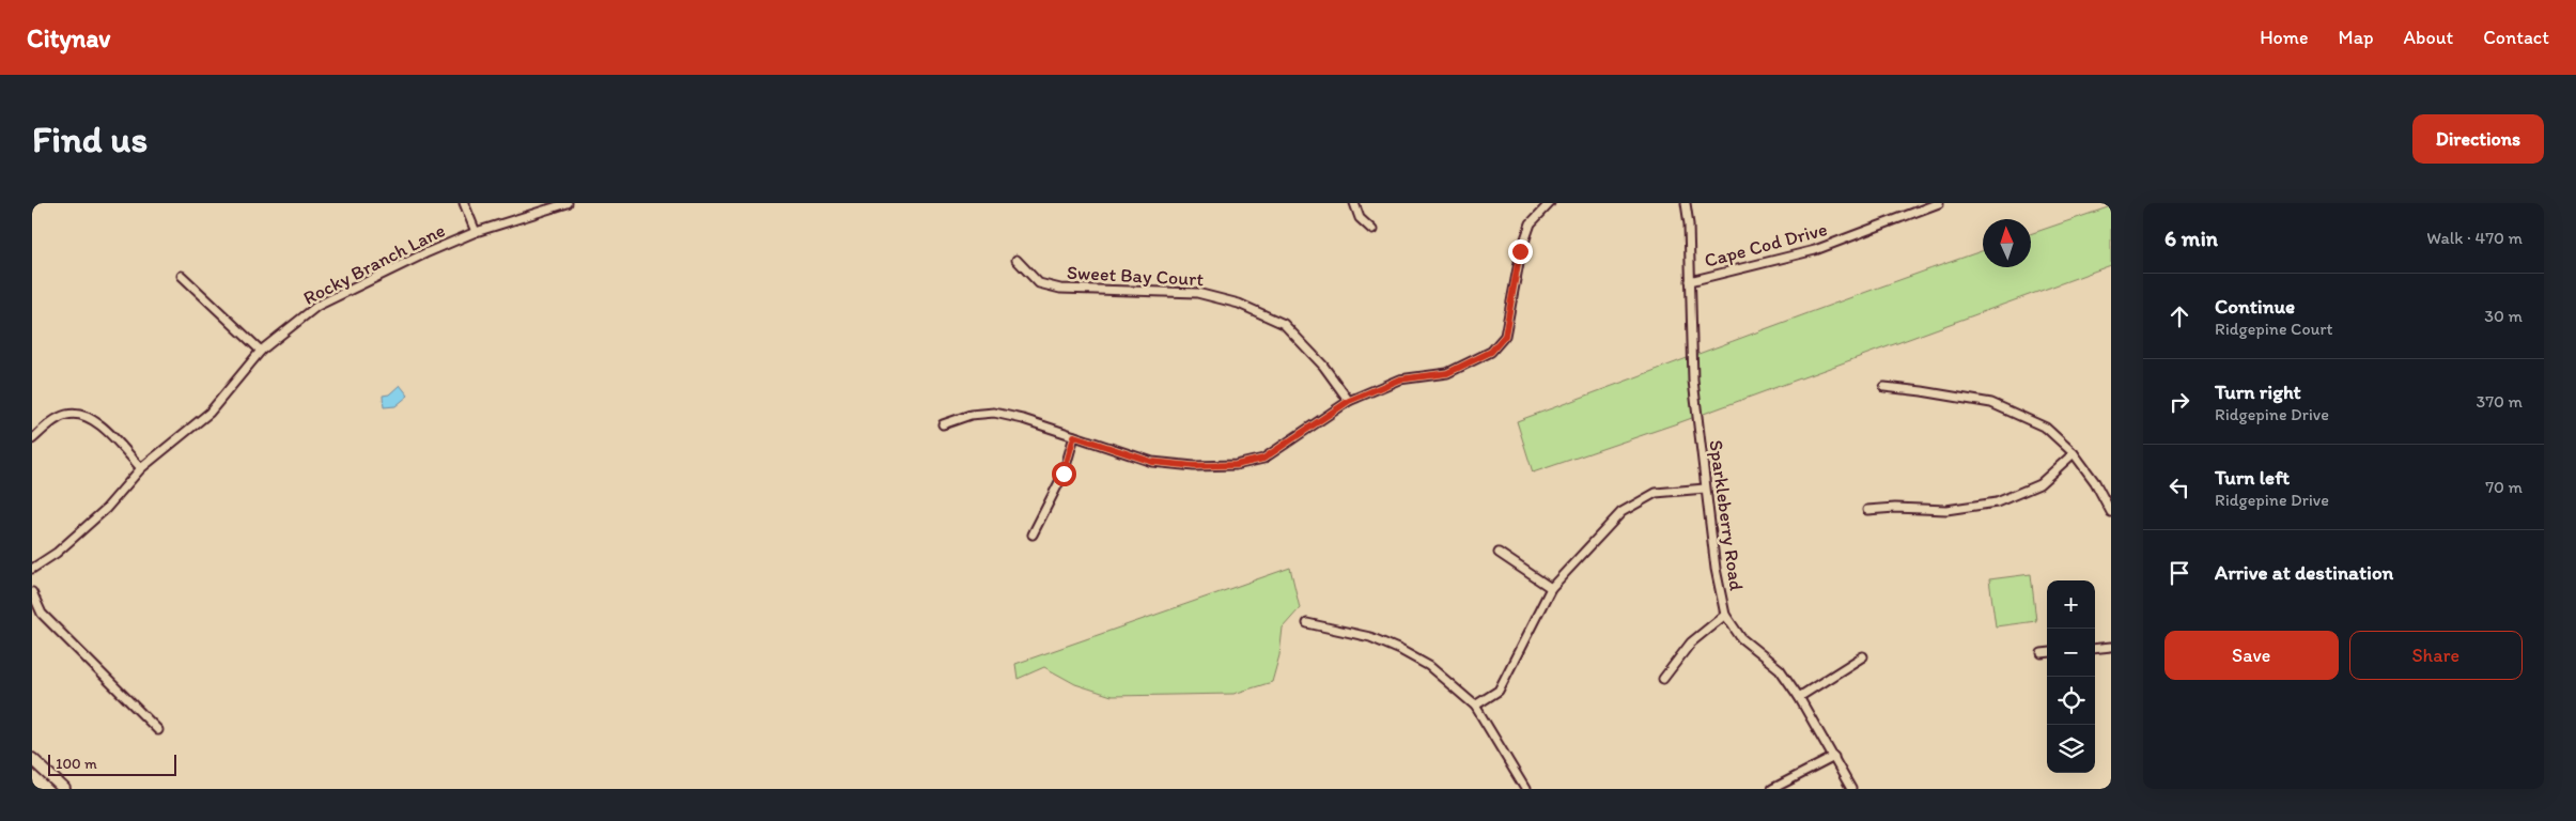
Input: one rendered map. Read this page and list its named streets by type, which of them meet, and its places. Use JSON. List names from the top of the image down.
{
  "streets": {
    "street": [
      "Cape Cod Drive",
      "Rocky Branch Lane",
      "Sweet Bay Court",
      "Sparkleberry Road"
    ]
  },
  "crossings": [
    ["Cape Cod Drive", "Sparkleberry Road"]
  ],
  "scale_bar": "100 m",
  "north": "top",
  "page": {
    "header": "Citynav",
    "nav": [
      "Home",
      "Map",
      "About",
      "Contact"
    ],
    "buttons": [
      "Directions",
      ["Save", "Share"]
    ],
    "title": "Find us",
    "heading": ["6 min", "Walk · 470 m"],
    "list": [
      ["Continue", "Ridgepine Court", "30 m"],
      ["Turn right", "Ridgepine Drive", "370 m"],
      ["Turn left", "Ridgepine Drive", "70 m"],
      "Arrive at destination"
    ],
    "map_buttons": ["+", "−"],
    "scale": "100 m"
  }
}
